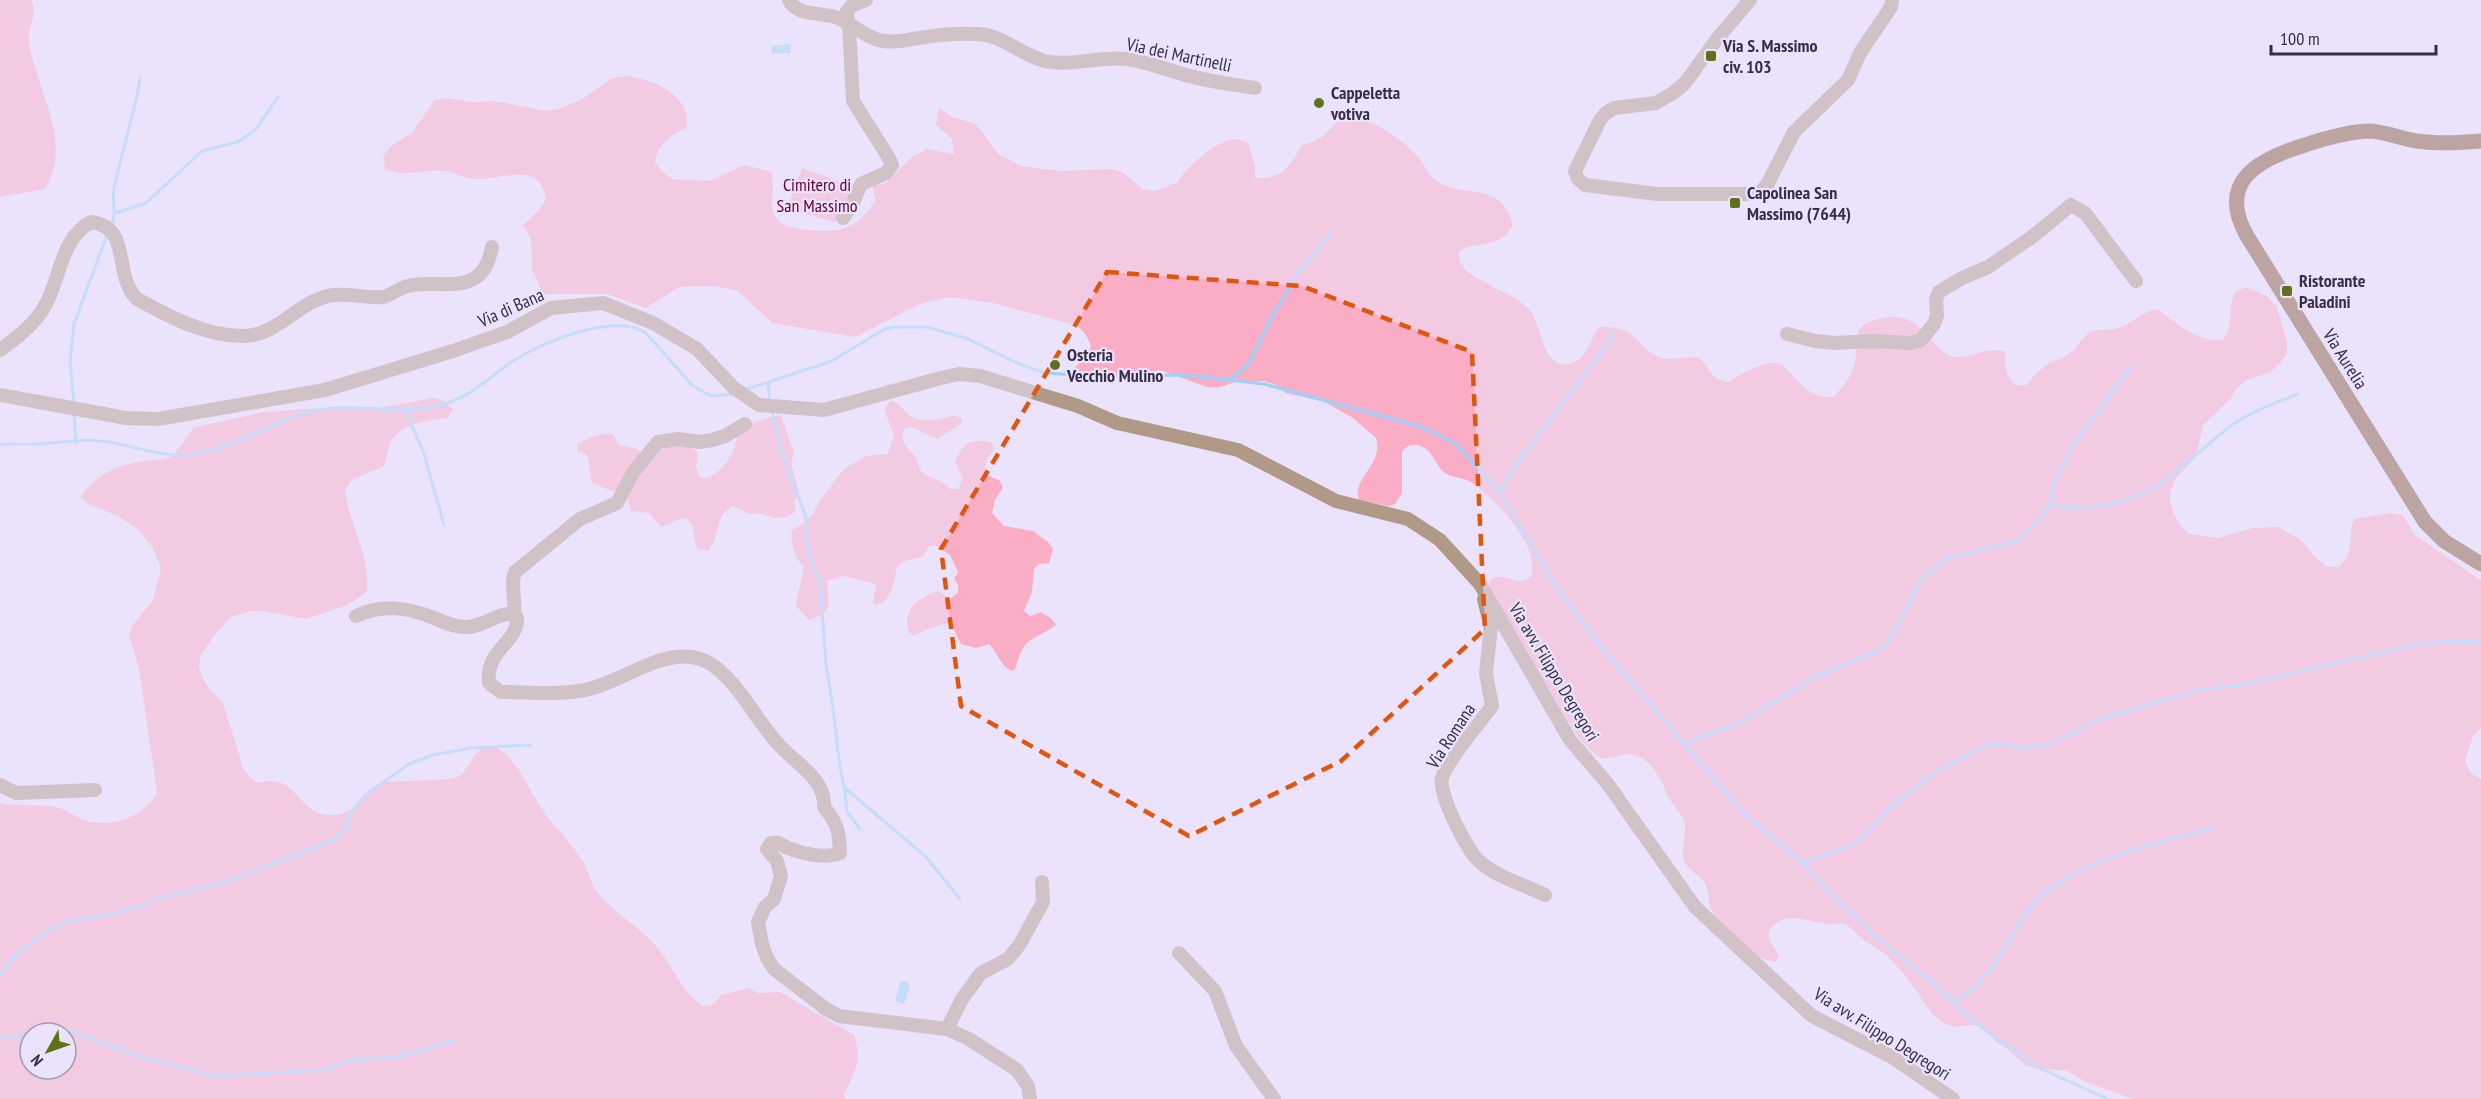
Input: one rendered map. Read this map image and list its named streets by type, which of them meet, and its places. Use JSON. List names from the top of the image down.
{
  "streets": {
    "main road": ["Via Aurelia"],
    "street": [
      "Via dei Martinelli",
      "Via di Bana",
      "Via avv. Filippo Degregori",
      "Via Romana"
    ]
  },
  "crossings": [
    ["Via di Bana", "Via avv. Filippo Degregori"],
    ["Via avv. Filippo Degregori", "Via Romana"]
  ],
  "parks": ["Cimitero di San Massimo"],
  "places": {
    "transit": ["Via S. Massimo civ. 103", "Capolinea San Massimo (7644)", "Ristorante Paladini"],
    "other": ["Cappeletta votiva", "Osteria Vecchio Mulino"]
  },
  "scale_bar": "100 m",
  "north": "bottom left"
}
